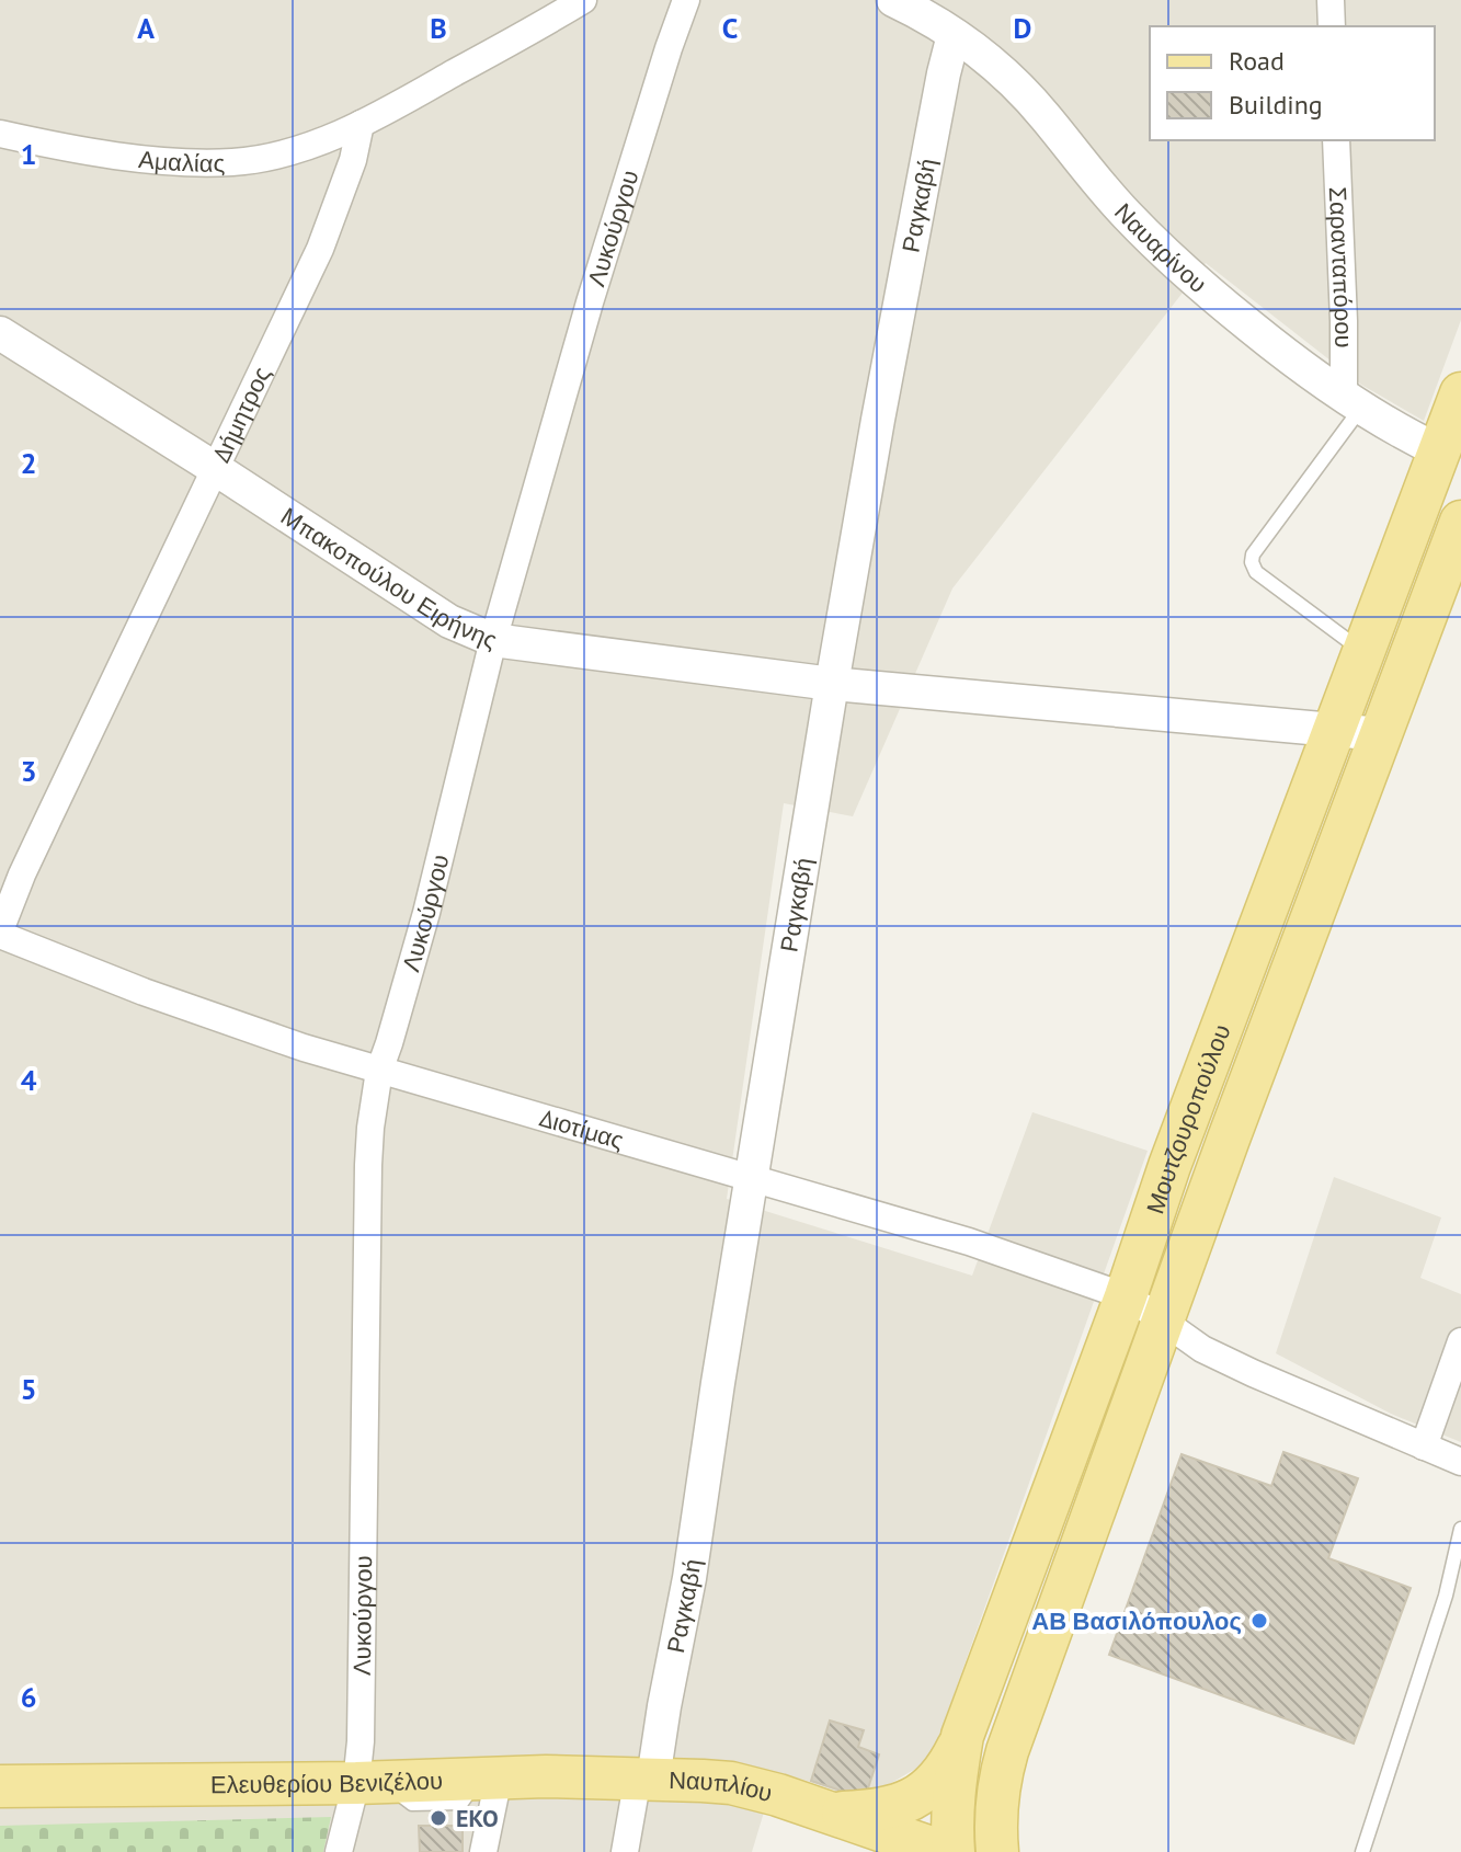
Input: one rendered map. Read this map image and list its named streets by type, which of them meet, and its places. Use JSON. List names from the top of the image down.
{
  "streets": {
    "main road": ["Μουτζουροπούλου", "Ελευθερίου Βενιζέλου", "Ναυπλίου"],
    "street": [
      "Αμαλίας",
      "Ραγκαβή",
      "Λυκούργου",
      "Ναυαρίνου",
      "Σαρανταπόρου",
      "Δήμητρος",
      "Μπακοπούλου Ειρήνης",
      "Διοτίμας"
    ]
  },
  "crossings": [
    ["Αμαλίας", "Δήμητρος"],
    ["Ραγκαβή", "Ναυαρίνου"],
    ["Ραγκαβή", "Μπακοπούλου Ειρήνης"],
    ["Ραγκαβή", "Διοτίμας"],
    ["Ραγκαβή", "Ελευθερίου Βενιζέλου"],
    ["Ραγκαβή", "Ναυπλίου"],
    ["Λυκούργου", "Μπακοπούλου Ειρήνης"],
    ["Λυκούργου", "Διοτίμας"],
    ["Λυκούργου", "Ελευθερίου Βενιζέλου"],
    ["Ναυαρίνου", "Σαρανταπόρου"],
    ["Ναυαρίνου", "Μουτζουροπούλου"],
    ["Δήμητρος", "Μπακοπούλου Ειρήνης"],
    ["Δήμητρος", "Διοτίμας"],
    ["Μπακοπούλου Ειρήνης", "Μουτζουροπούλου"],
    ["Μουτζουροπούλου", "Διοτίμας"],
    ["Ελευθερίου Βενιζέλου", "Ναυπλίου"]
  ],
  "places": ["ΑΒ Βασιλόπουλος", "EKO"],
  "legend": ["Road", "Building"],
  "grid": {
    "columns": [
      "A",
      "B",
      "C",
      "D"
    ],
    "rows": [
      "1",
      "2",
      "3",
      "4",
      "5",
      "6"
    ]
  }
}
